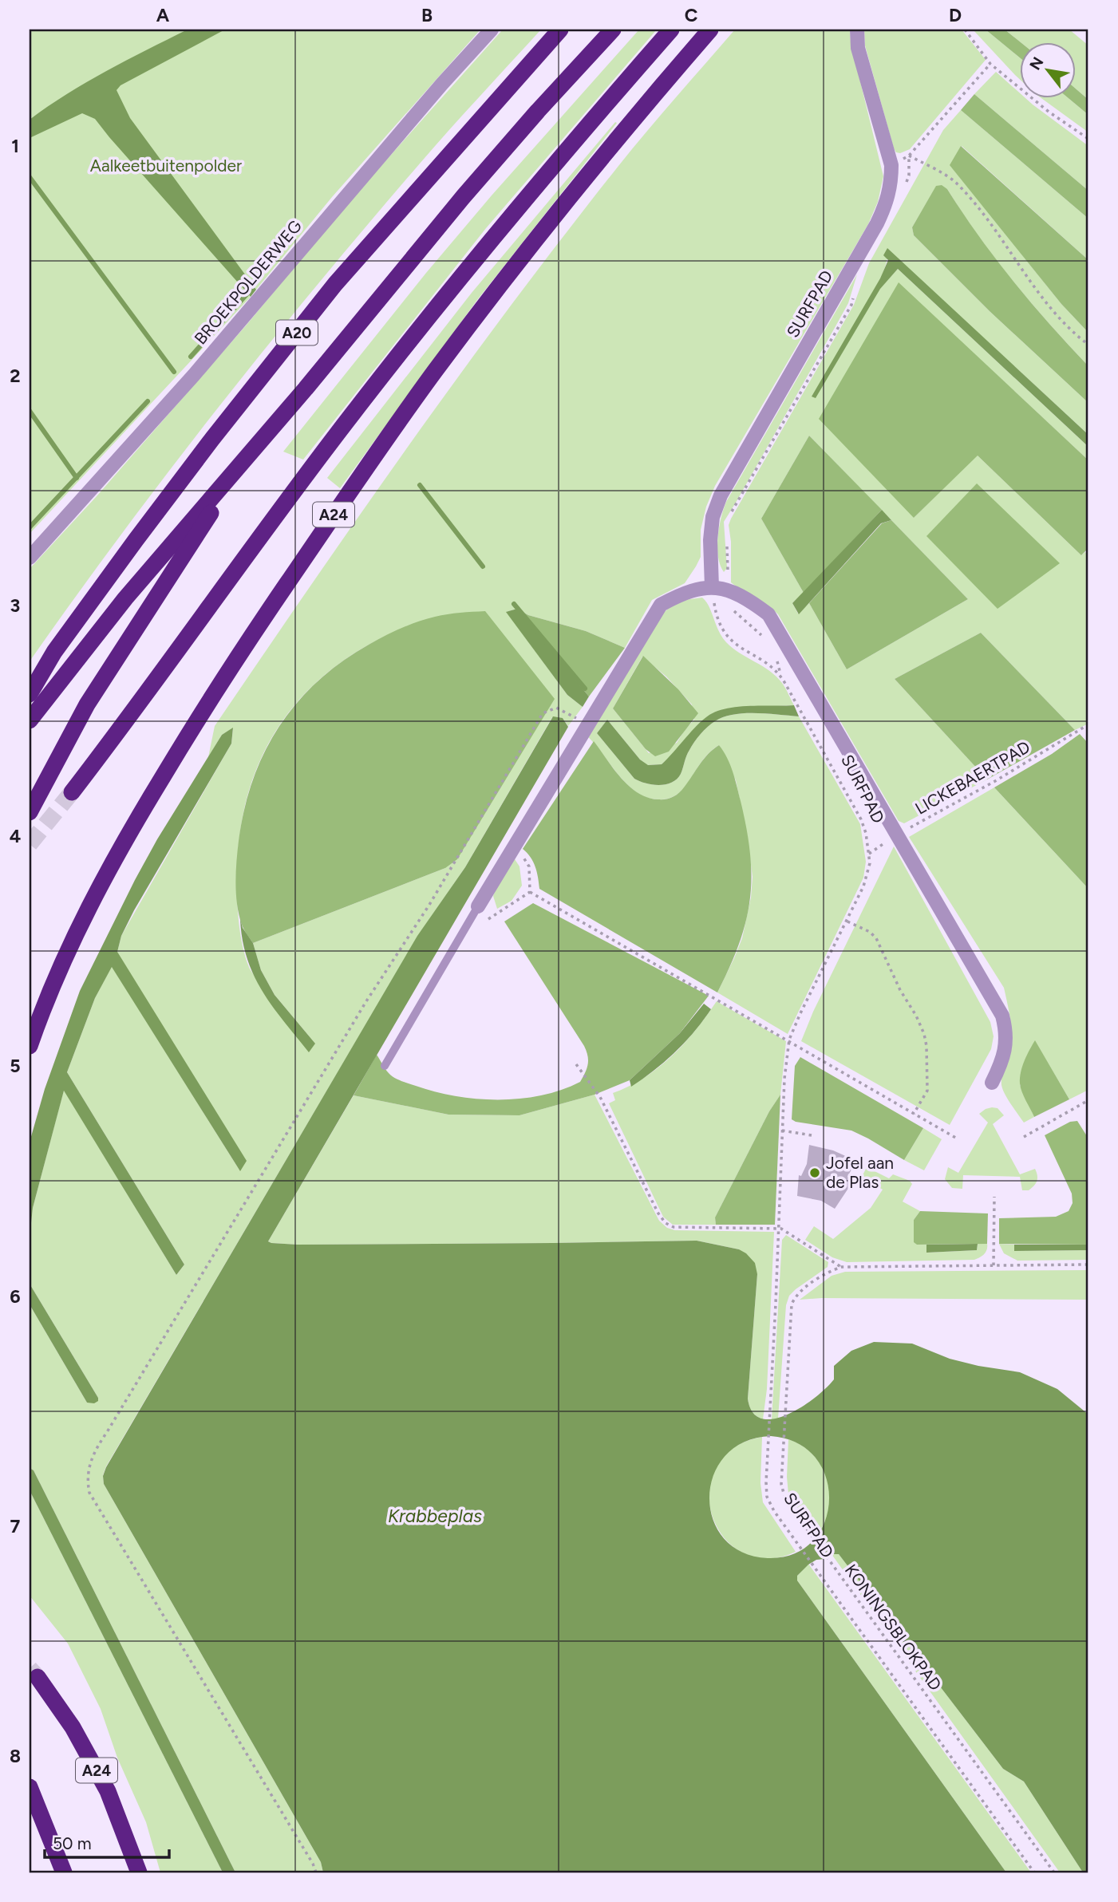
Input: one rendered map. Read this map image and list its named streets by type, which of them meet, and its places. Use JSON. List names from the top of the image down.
{
  "streets": {
    "highway": ["A20", "A24"],
    "street": ["BROEKPOLDERWEG", "SURFPAD"],
    "path": ["LICKEBAERTPAD", "KONINGSBLOKPAD"]
  },
  "crossings": [
    ["SURFPAD", "LICKEBAERTPAD"]
  ],
  "water": ["Krabbeplas"],
  "parks": ["Aalkeetbuitenpolder"],
  "places": ["Jofel aan de Plas"],
  "scale_bar": "50 m",
  "north": "top left",
  "grid": {
    "columns": [
      "A",
      "B",
      "C",
      "D"
    ],
    "rows": [
      "1",
      "2",
      "3",
      "4",
      "5",
      "6",
      "7",
      "8"
    ]
  }
}
